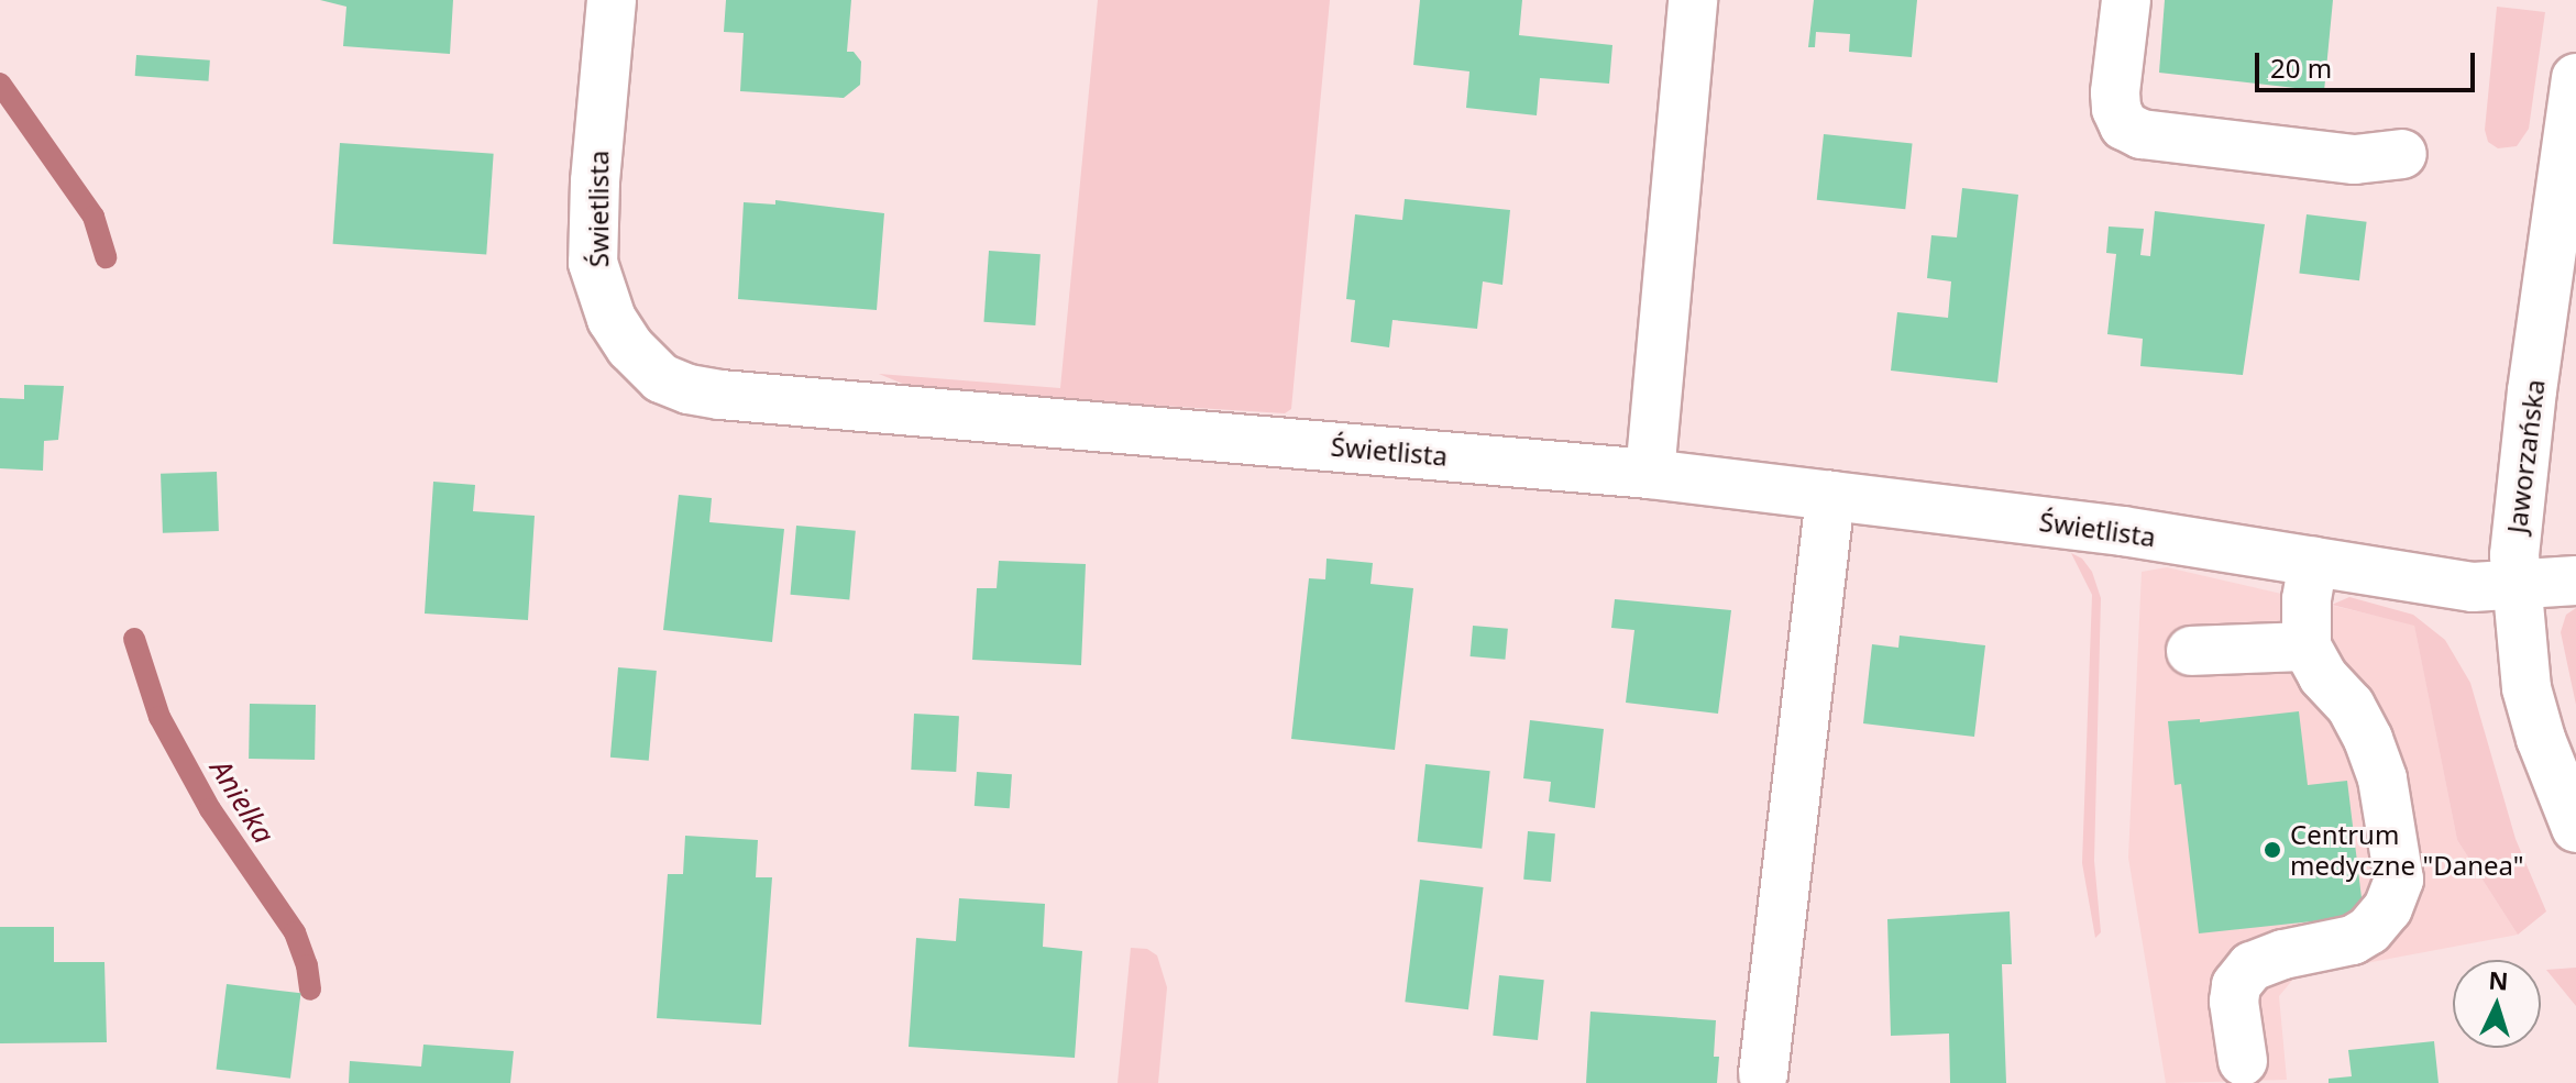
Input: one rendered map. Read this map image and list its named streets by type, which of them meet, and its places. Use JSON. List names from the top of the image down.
{
  "streets": {
    "street": ["Świetlista", "Jaworzańska"]
  },
  "crossings": [
    ["Świetlista", "Jaworzańska"]
  ],
  "water": ["Anielka"],
  "places": ["Centrum medyczne \"Danea\""],
  "scale_bar": "20 m",
  "north": "top"
}
